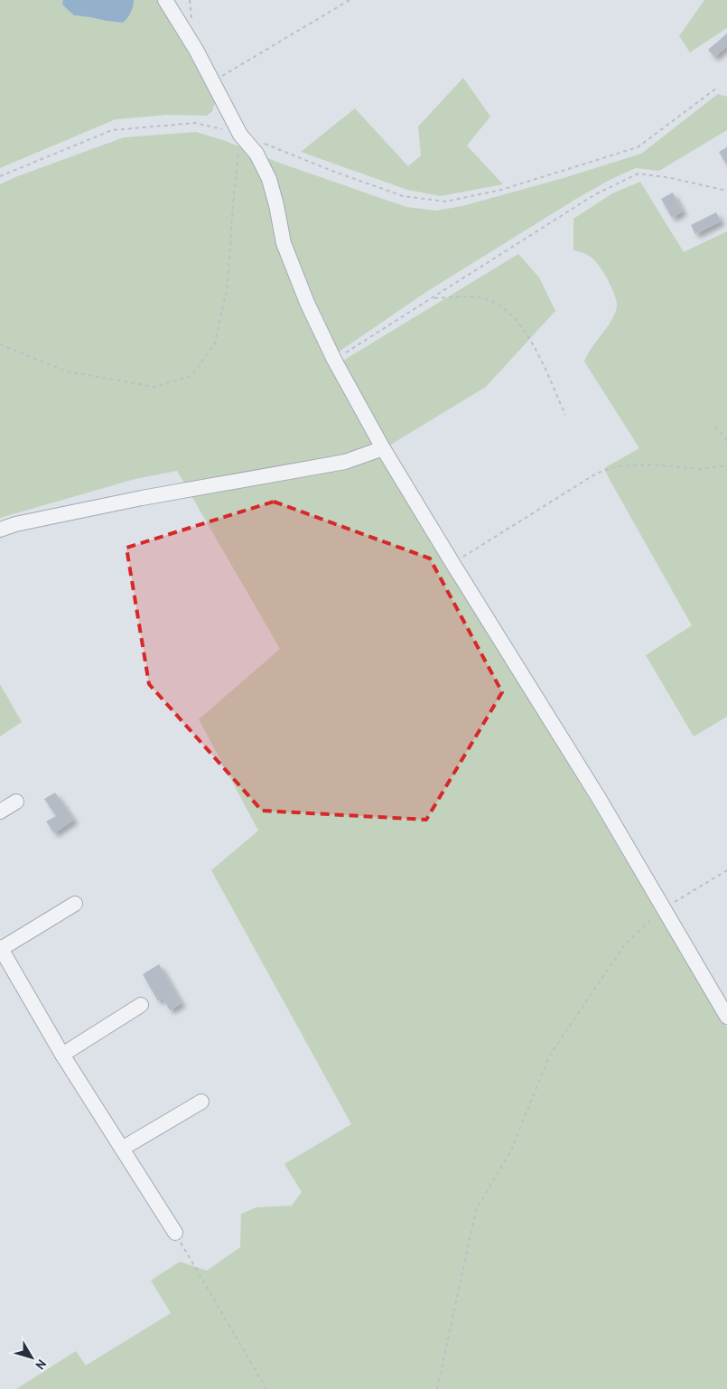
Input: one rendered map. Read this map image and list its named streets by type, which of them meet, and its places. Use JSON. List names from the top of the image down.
{
  "north": "bottom right"
}
